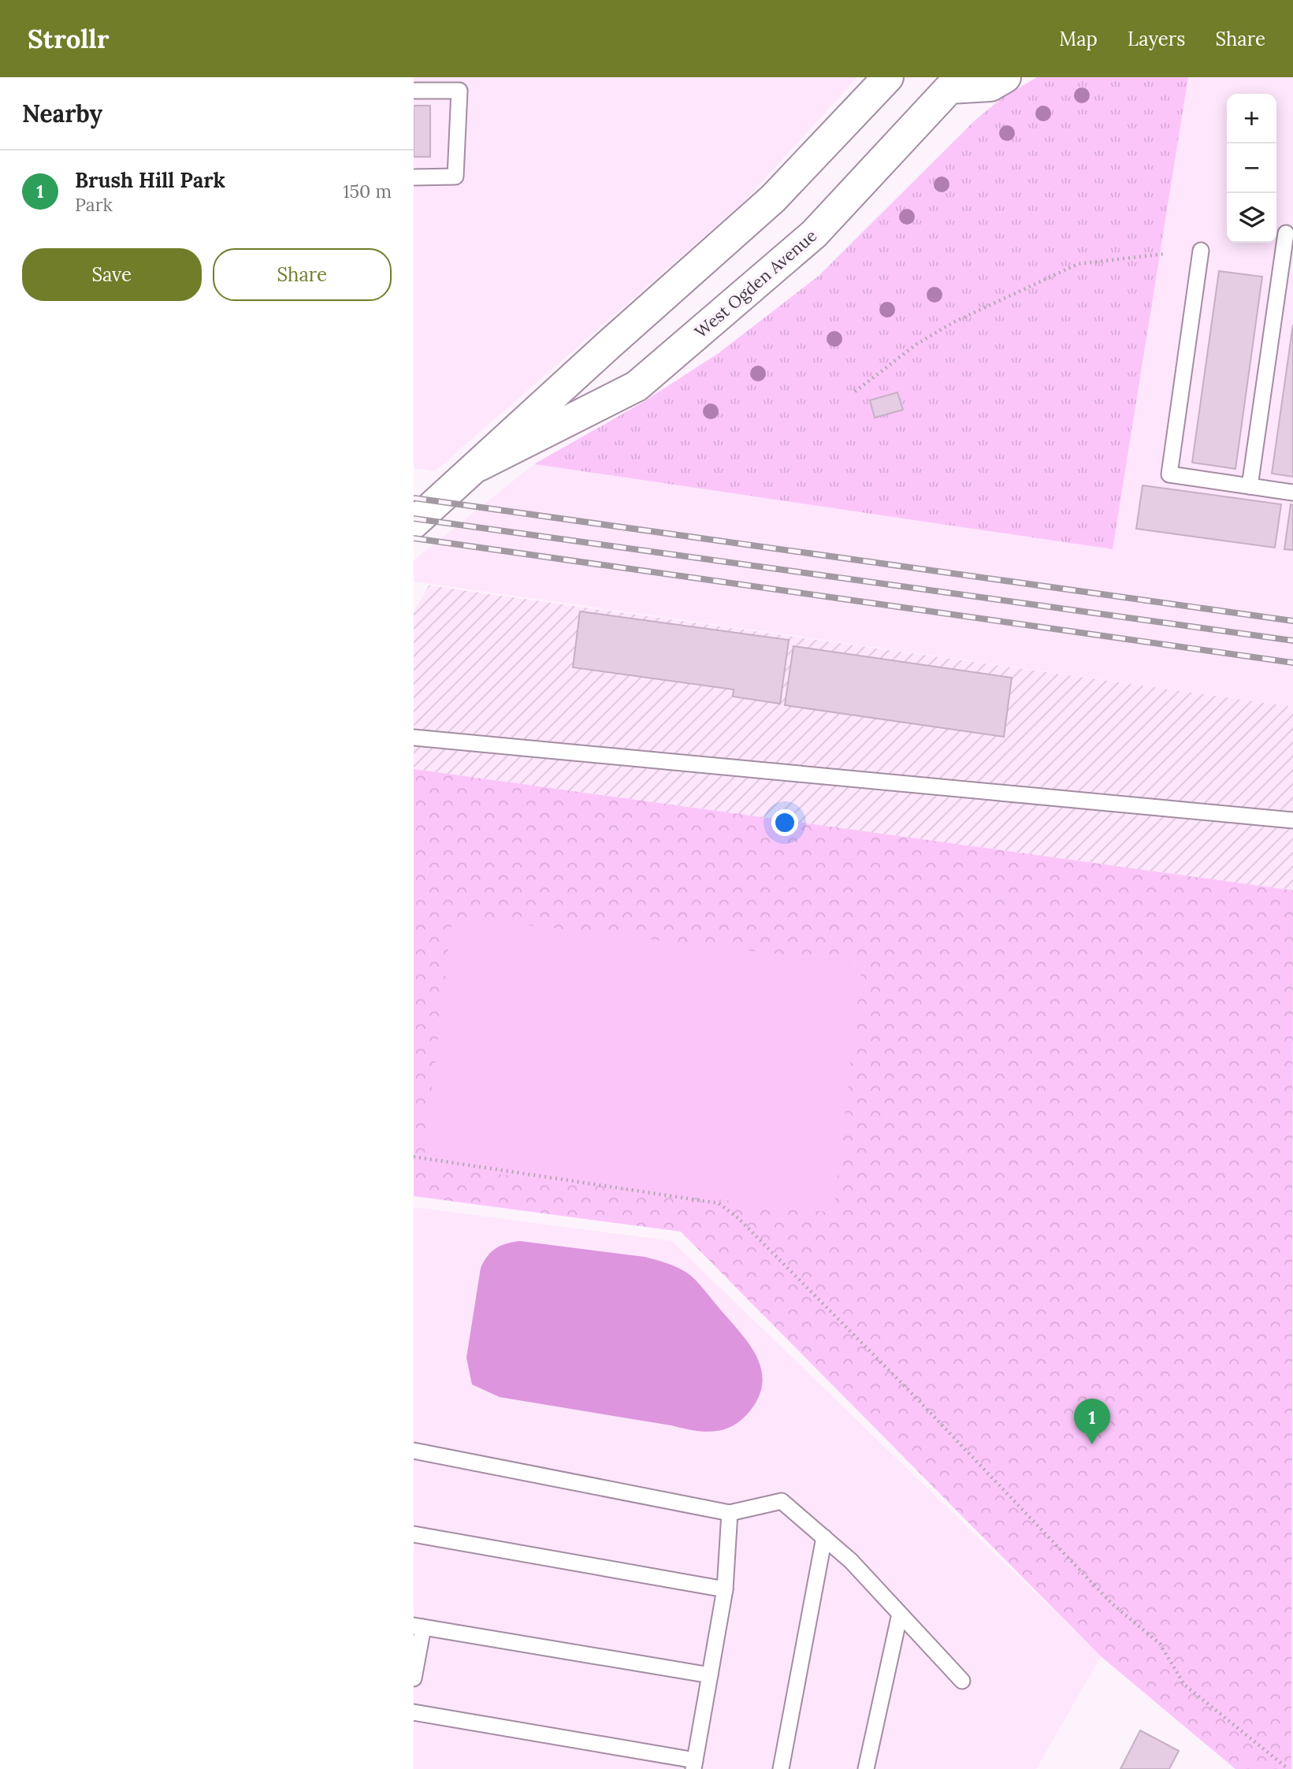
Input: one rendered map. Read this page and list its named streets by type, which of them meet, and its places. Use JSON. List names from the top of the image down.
{
  "streets": {
    "main road": ["West Ogden Avenue"]
  },
  "page": {
    "header": "Strollr",
    "nav": ["Map", "Layers", "Share"],
    "heading": "Nearby",
    "map_buttons": ["+", "−"],
    "list": [
      {
        "mark": "1",
        "name": "Brush Hill Park",
        "note": "Park",
        "value": "150 m"
      }
    ],
    "buttons": ["Save", "Share"],
    "pins": "1"
  }
}
